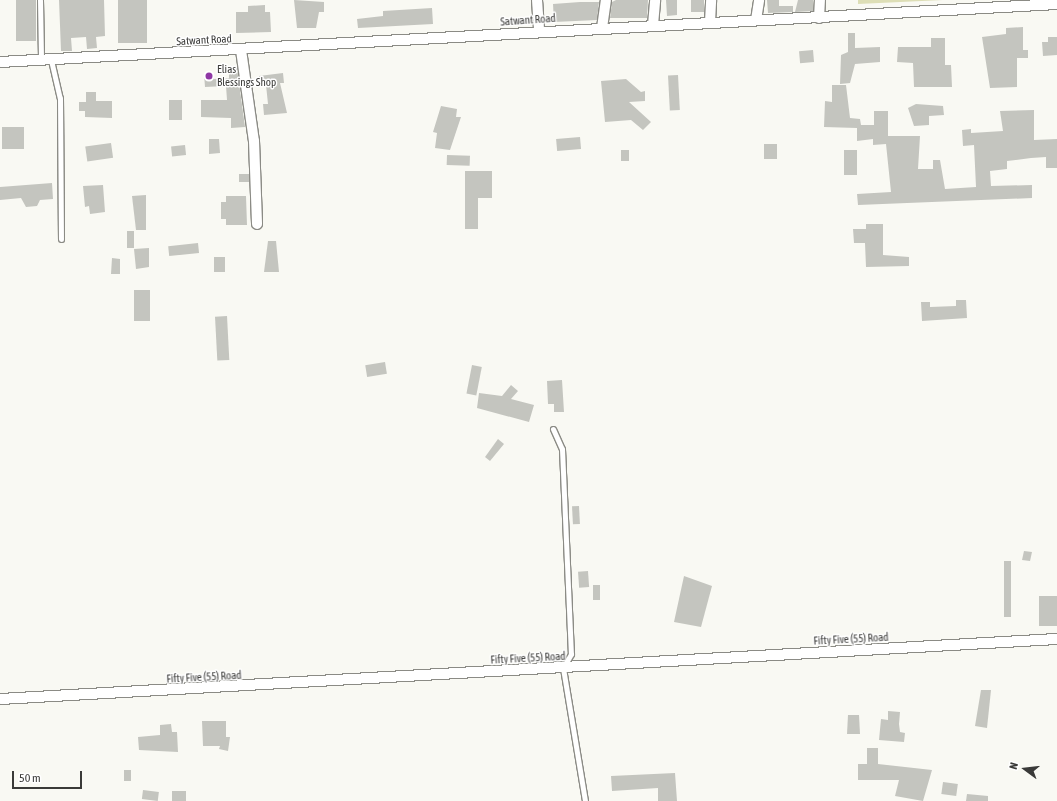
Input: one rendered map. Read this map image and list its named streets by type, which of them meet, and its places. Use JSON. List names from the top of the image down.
{
  "streets": {
    "street": ["Satwant Road", "Fifty Five (55) Road"]
  },
  "places": ["Elias Blessings Shop"],
  "scale_bar": "50 m",
  "north": "left"
}
